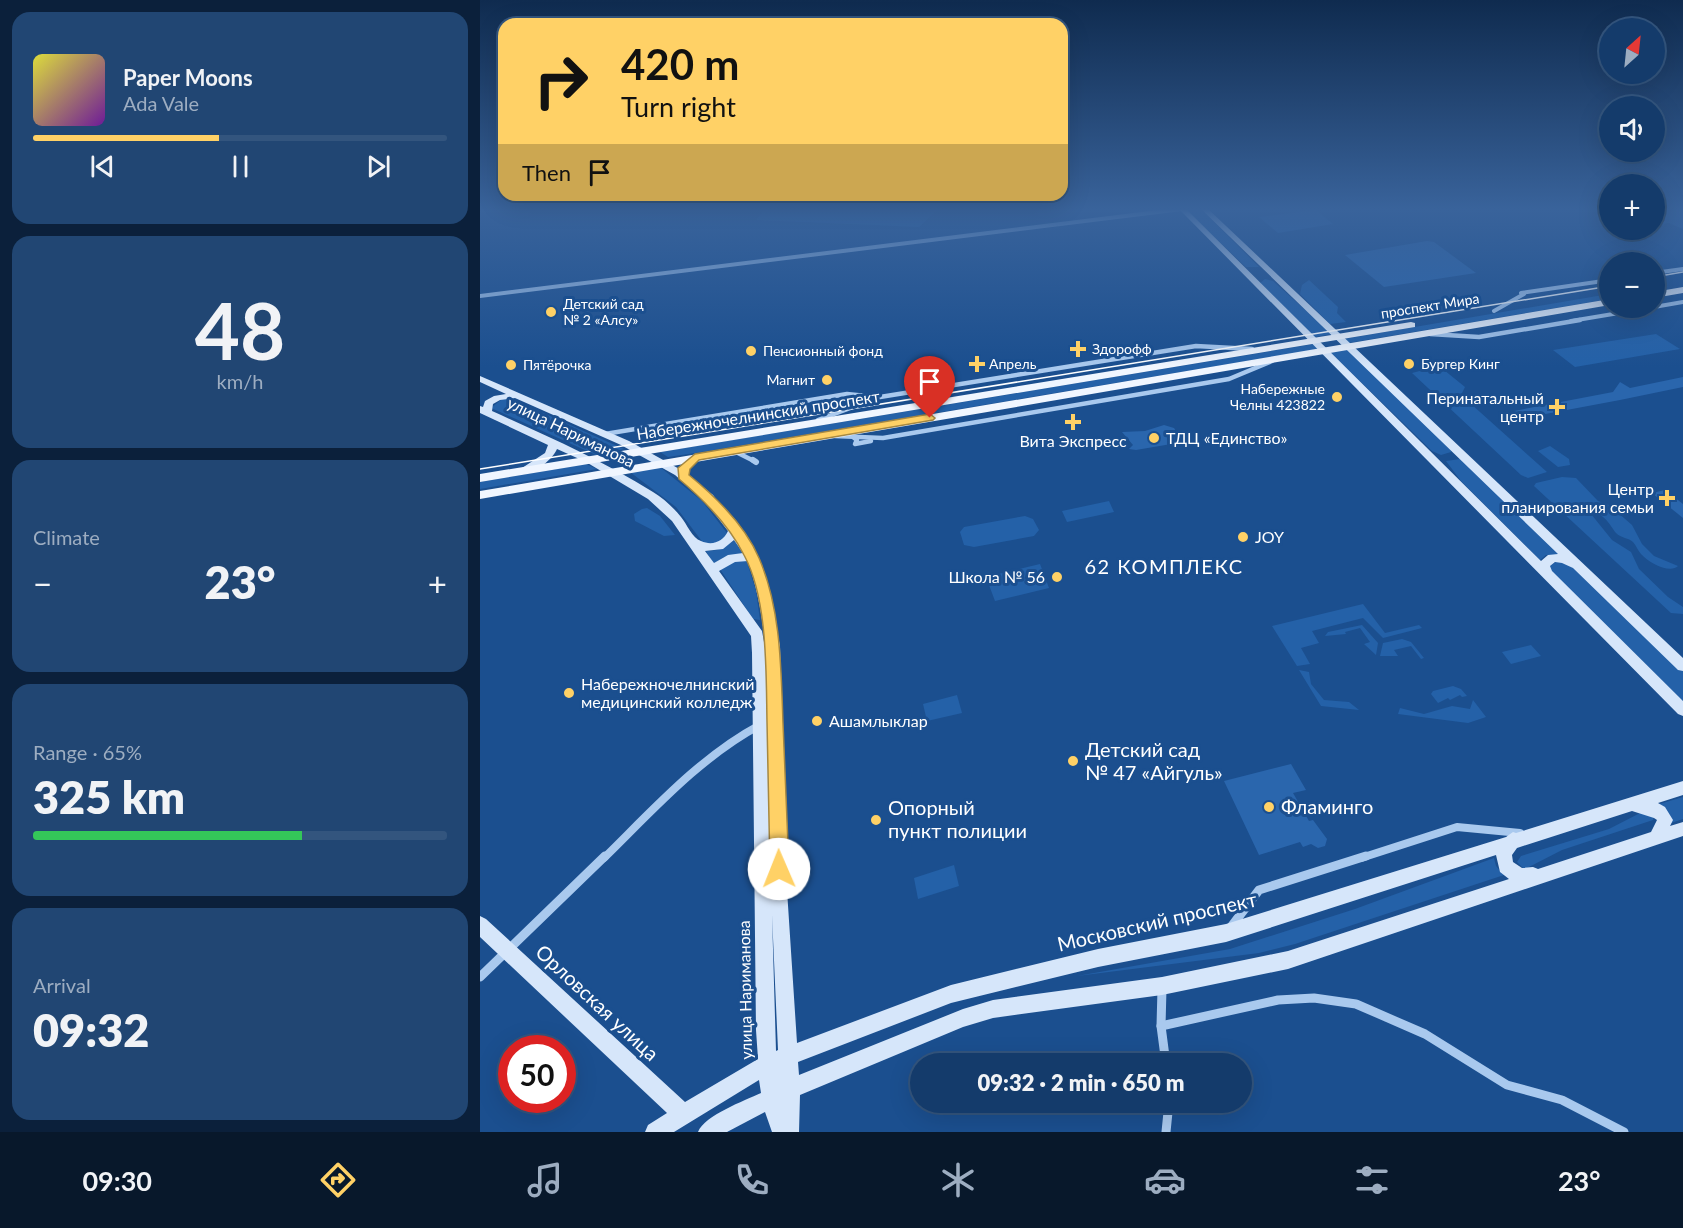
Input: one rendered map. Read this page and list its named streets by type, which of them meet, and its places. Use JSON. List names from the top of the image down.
{
  "streets": {
    "main road": [
      "проспект Мира",
      "Набережночелнинский проспект",
      "улица Нариманова",
      "Московский проспект",
      "Орловская улица"
    ]
  },
  "crossings": [
    ["проспект Мира", "Набережночелнинский проспект"],
    ["Набережночелнинский проспект", "улица Нариманова"],
    ["улица Нариманова", "Московский проспект"],
    ["Московский проспект", "Орловская улица"]
  ],
  "districts": ["62 КОМПЛЕКС"],
  "places": {
    "other": [
      "Детский сад № 2 «Алсу»",
      "Пенсионный фонд",
      "Бургер Кинг",
      "Пятёрочка",
      "Магнит",
      "Набережные Челны 423822",
      "ТДЦ «Единство»",
      "JOY",
      "Школа № 56",
      "Набережночелнинский медицинский колледж",
      "Ашамлыклар",
      "Детский сад № 47 «Айгуль»",
      "Фламинго",
      "Опорный пункт полиции"
    ],
    "health": [
      "Здорофф",
      "Апрель",
      "Перинатальный центр",
      "Вита Экспресс",
      "Центр планирования семьи"
    ]
  },
  "north": "top right",
  "page": {
    "map_buttons": ["+", "−"],
    "turn": ["420 m", "Turn right"],
    "song": ["Paper Moons", "Ada Vale"],
    "then": "Then",
    "tile": [
      ["48", "km/h"],
      "Climate",
      ["Range · 65%", "325 km"],
      ["Arrival", "09:32"]
    ],
    "heat": ["−", "23°", "+"],
    "limit": "50",
    "trip": "09:32 · 2 min · 650 m",
    "tabs": ["09:30", "23°"]
  }
}
